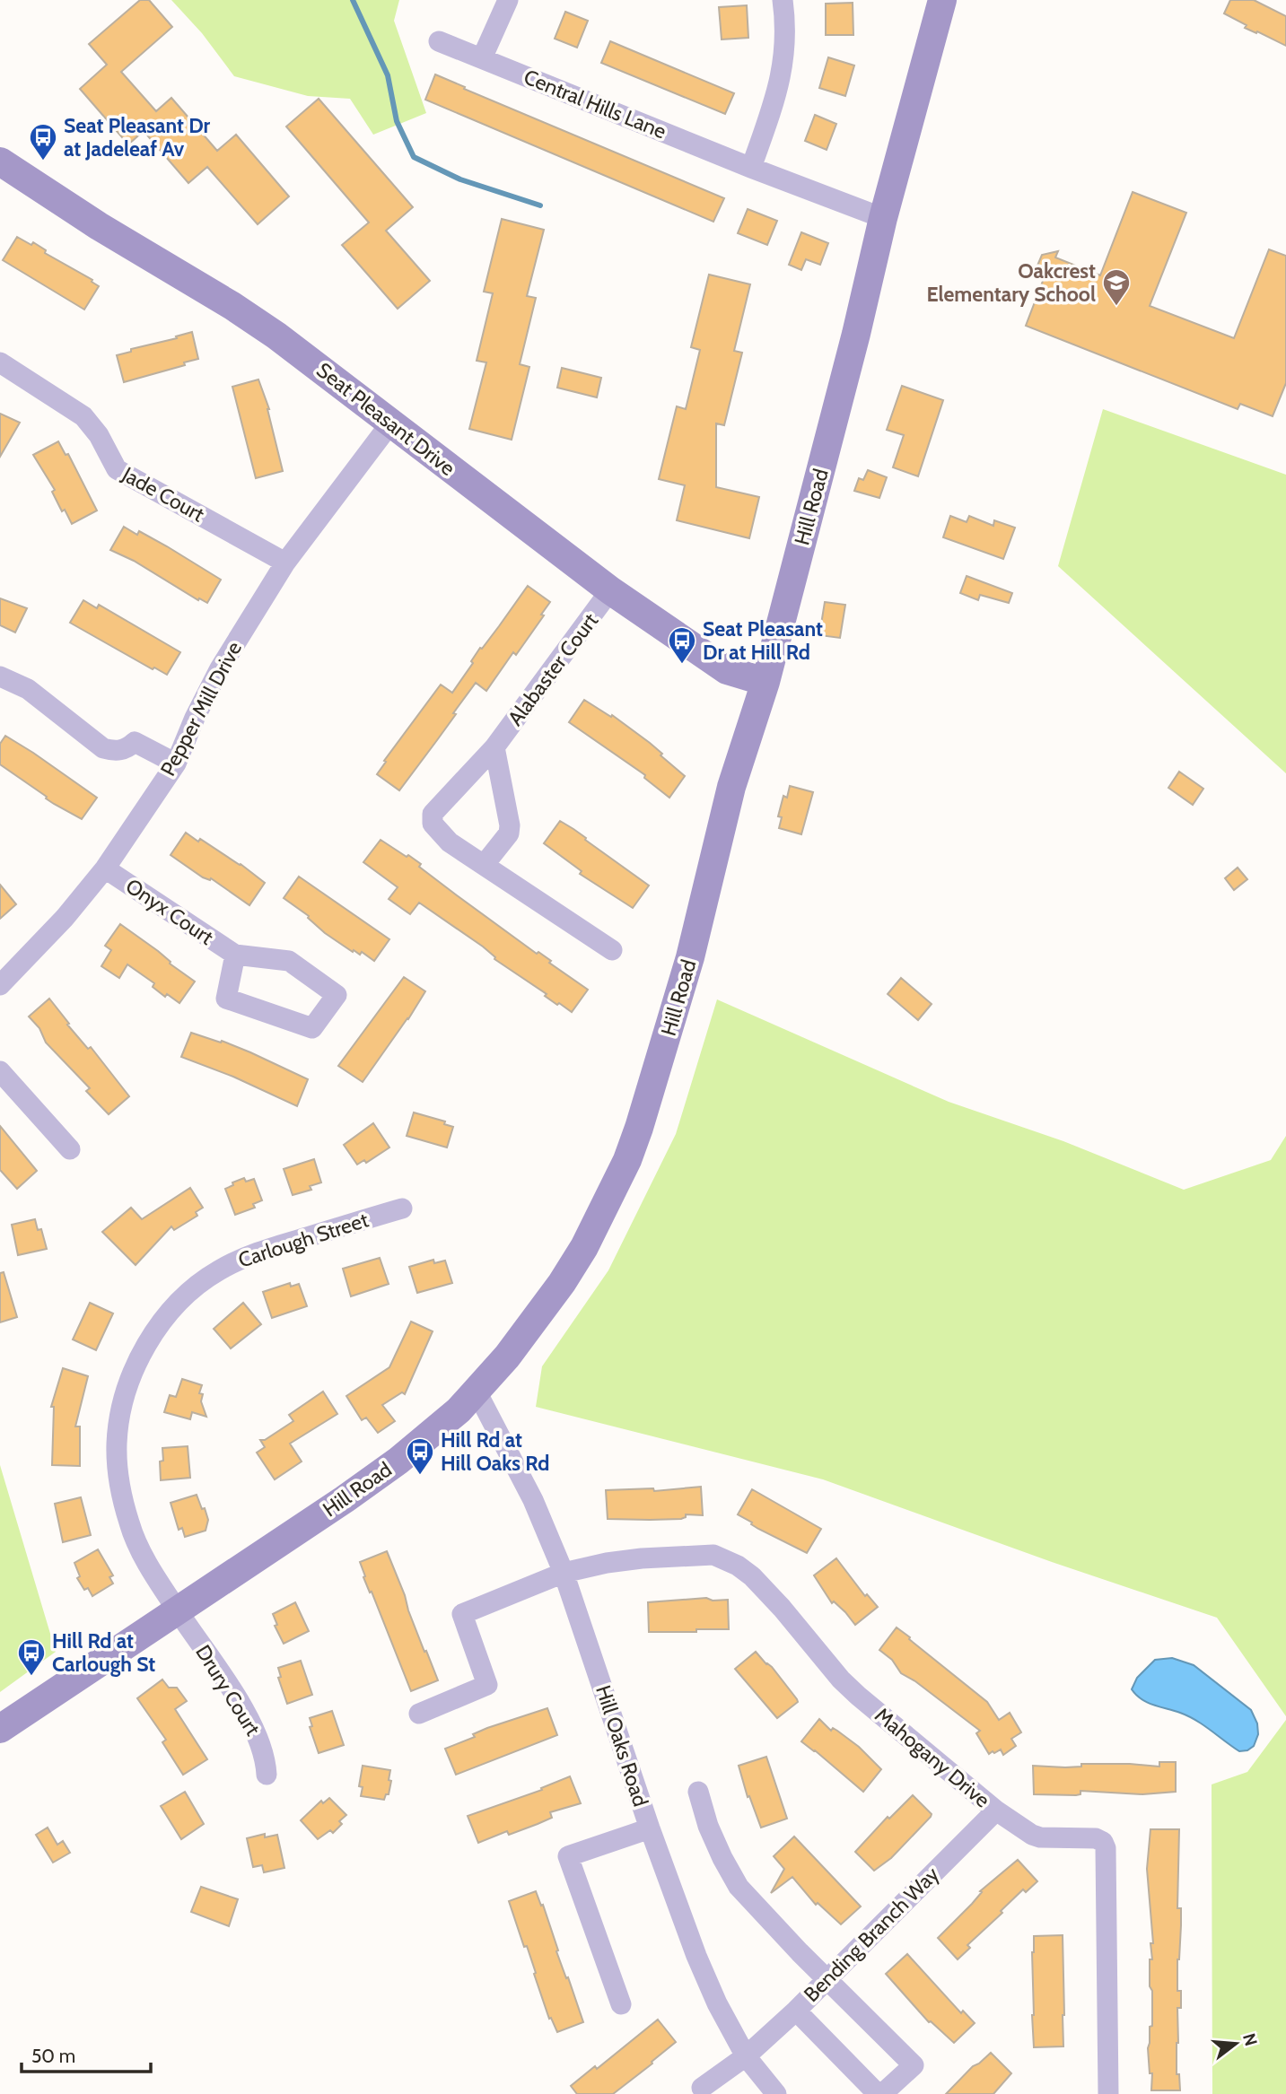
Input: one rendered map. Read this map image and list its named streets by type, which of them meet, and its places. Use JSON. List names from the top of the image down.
{
  "streets": {
    "street": [
      "Central Hills Lane",
      "Seat Pleasant Drive",
      "Jade Court",
      "Hill Road",
      "Alabaster Court",
      "Pepper Mill Drive",
      "Onyx Court",
      "Carlough Street",
      "Drury Court",
      "Hill Oaks Road",
      "Mahogany Drive",
      "Bending Branch Way"
    ]
  },
  "crossings": [
    ["Central Hills Lane", "Hill Road"],
    ["Seat Pleasant Drive", "Hill Road"],
    ["Seat Pleasant Drive", "Alabaster Court"],
    ["Seat Pleasant Drive", "Pepper Mill Drive"],
    ["Jade Court", "Pepper Mill Drive"],
    ["Hill Road", "Carlough Street"],
    ["Hill Road", "Drury Court"],
    ["Hill Road", "Hill Oaks Road"],
    ["Pepper Mill Drive", "Onyx Court"],
    ["Carlough Street", "Drury Court"],
    ["Hill Oaks Road", "Mahogany Drive"],
    ["Hill Oaks Road", "Bending Branch Way"],
    ["Mahogany Drive", "Bending Branch Way"]
  ],
  "places": {
    "bus stop": [
      "Seat Pleasant Dr at Jadeleaf Av",
      "Seat Pleasant Dr at Hill Rd",
      "Hill Rd at Hill Oaks Rd",
      "Hill Rd at Carlough St"
    ],
    "school or university": ["Oakcrest Elementary School"]
  },
  "scale_bar": "50 m",
  "north": "right"
}
